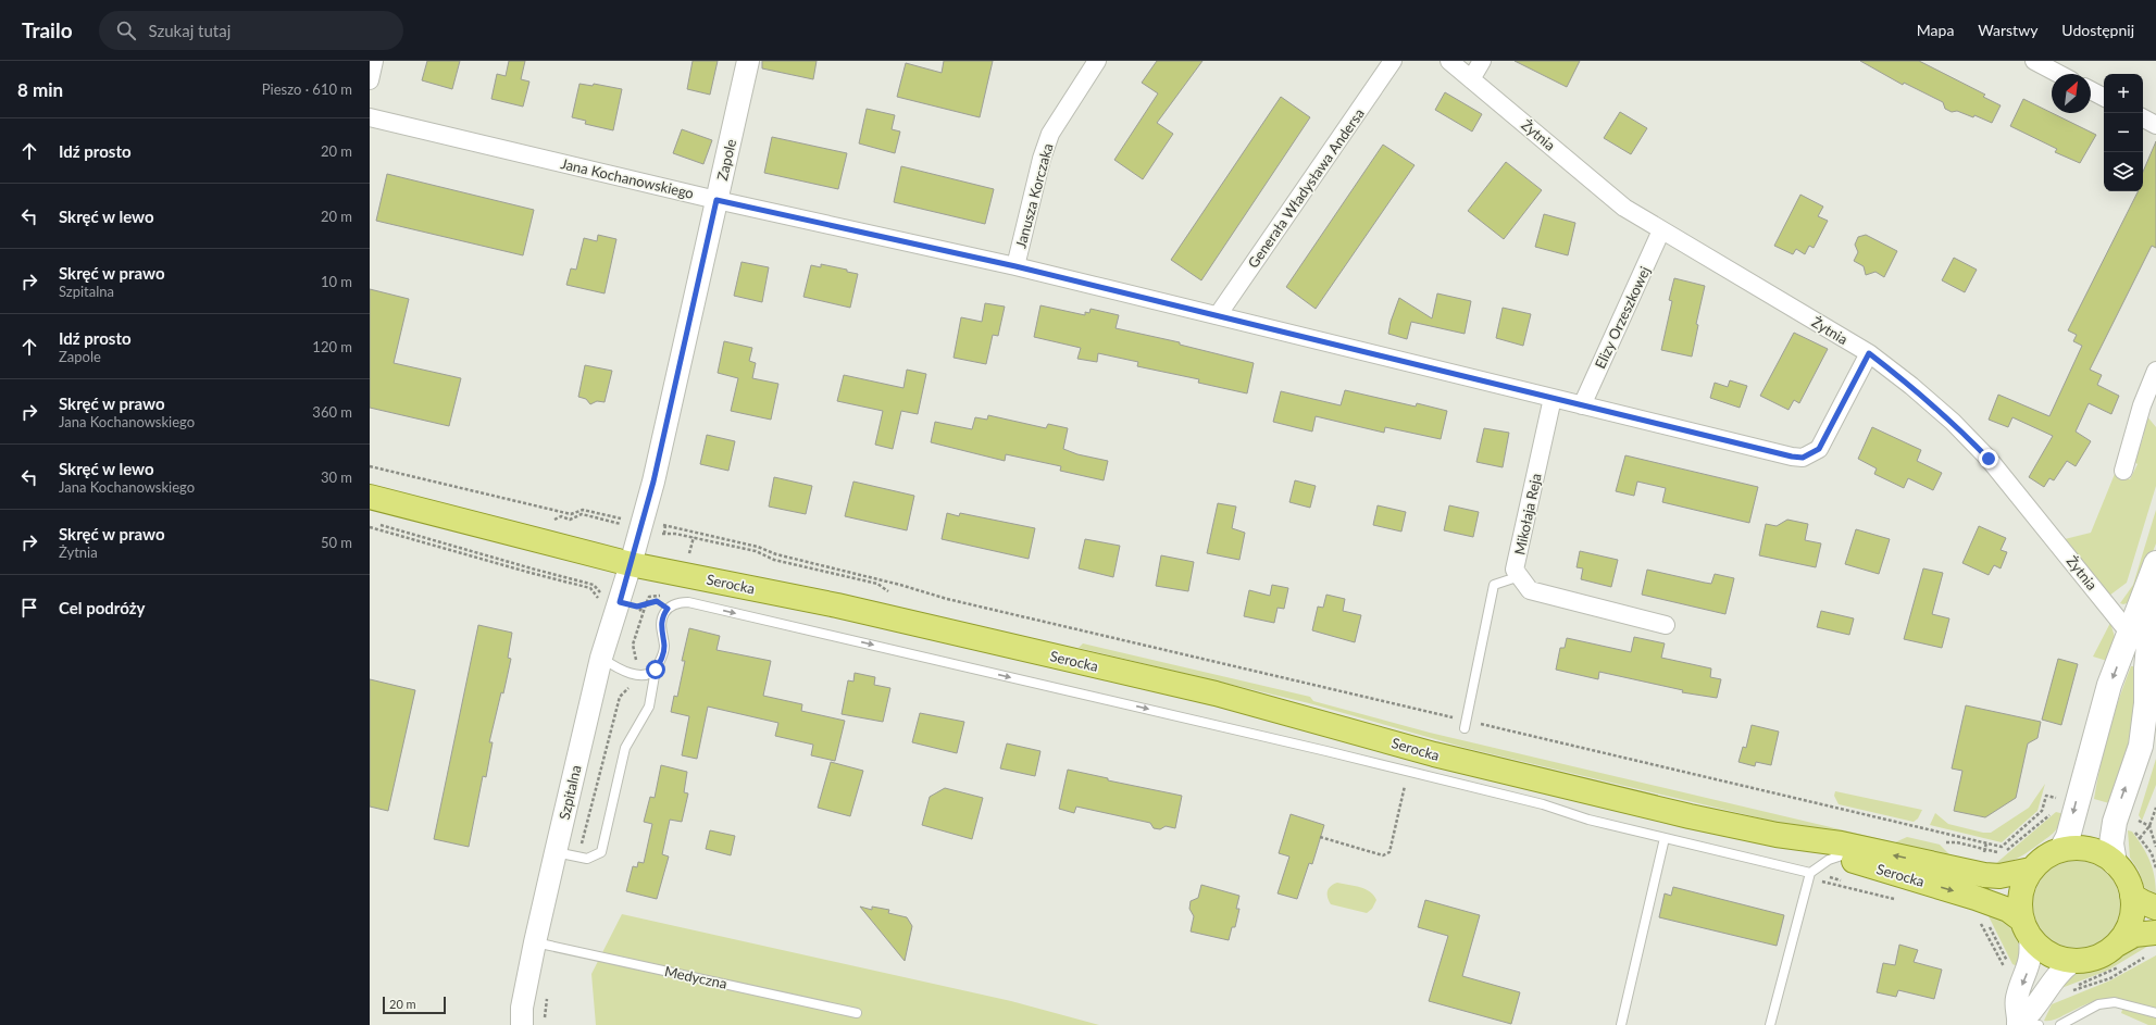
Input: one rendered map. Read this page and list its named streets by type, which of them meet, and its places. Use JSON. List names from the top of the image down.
{
  "streets": {
    "main road": ["Serocka"],
    "street": [
      "Żytnia",
      "Zapole",
      "Jana Kochanowskiego",
      "Generała Władysława Andersa",
      "Janusza Korczaka",
      "Elizy Orzeszkowej",
      "Mikołaja Reja",
      "Szpitalna"
    ],
    "lane": ["Medyczna"]
  },
  "crossings": [
    ["Żytnia", "Jana Kochanowskiego"],
    ["Żytnia", "Elizy Orzeszkowej"],
    ["Zapole", "Jana Kochanowskiego"],
    ["Zapole", "Serocka"],
    ["Zapole", "Szpitalna"],
    ["Jana Kochanowskiego", "Generała Władysława Andersa"],
    ["Jana Kochanowskiego", "Janusza Korczaka"],
    ["Jana Kochanowskiego", "Elizy Orzeszkowej"],
    ["Jana Kochanowskiego", "Mikołaja Reja"],
    ["Serocka", "Szpitalna"],
    ["Szpitalna", "Medyczna"]
  ],
  "scale_bar": "20 m",
  "north": "top right",
  "page": {
    "header": "Trailo",
    "search": "Szukaj tutaj",
    "nav": ["Mapa", "Warstwy", "Udostępnij"],
    "heading": ["8 min", "Pieszo · 610 m"],
    "map_buttons": ["+", "−"],
    "list": [
      ["Idź prosto", "20 m"],
      ["Skręć w lewo", "20 m"],
      ["Skręć w prawo", "Szpitalna", "10 m"],
      ["Idź prosto", "Zapole", "120 m"],
      ["Skręć w prawo", "Jana Kochanowskiego", "360 m"],
      ["Skręć w lewo", "Jana Kochanowskiego", "30 m"],
      ["Skręć w prawo", "Żytnia", "50 m"],
      "Cel podróży"
    ],
    "scale": "20 m"
  }
}
